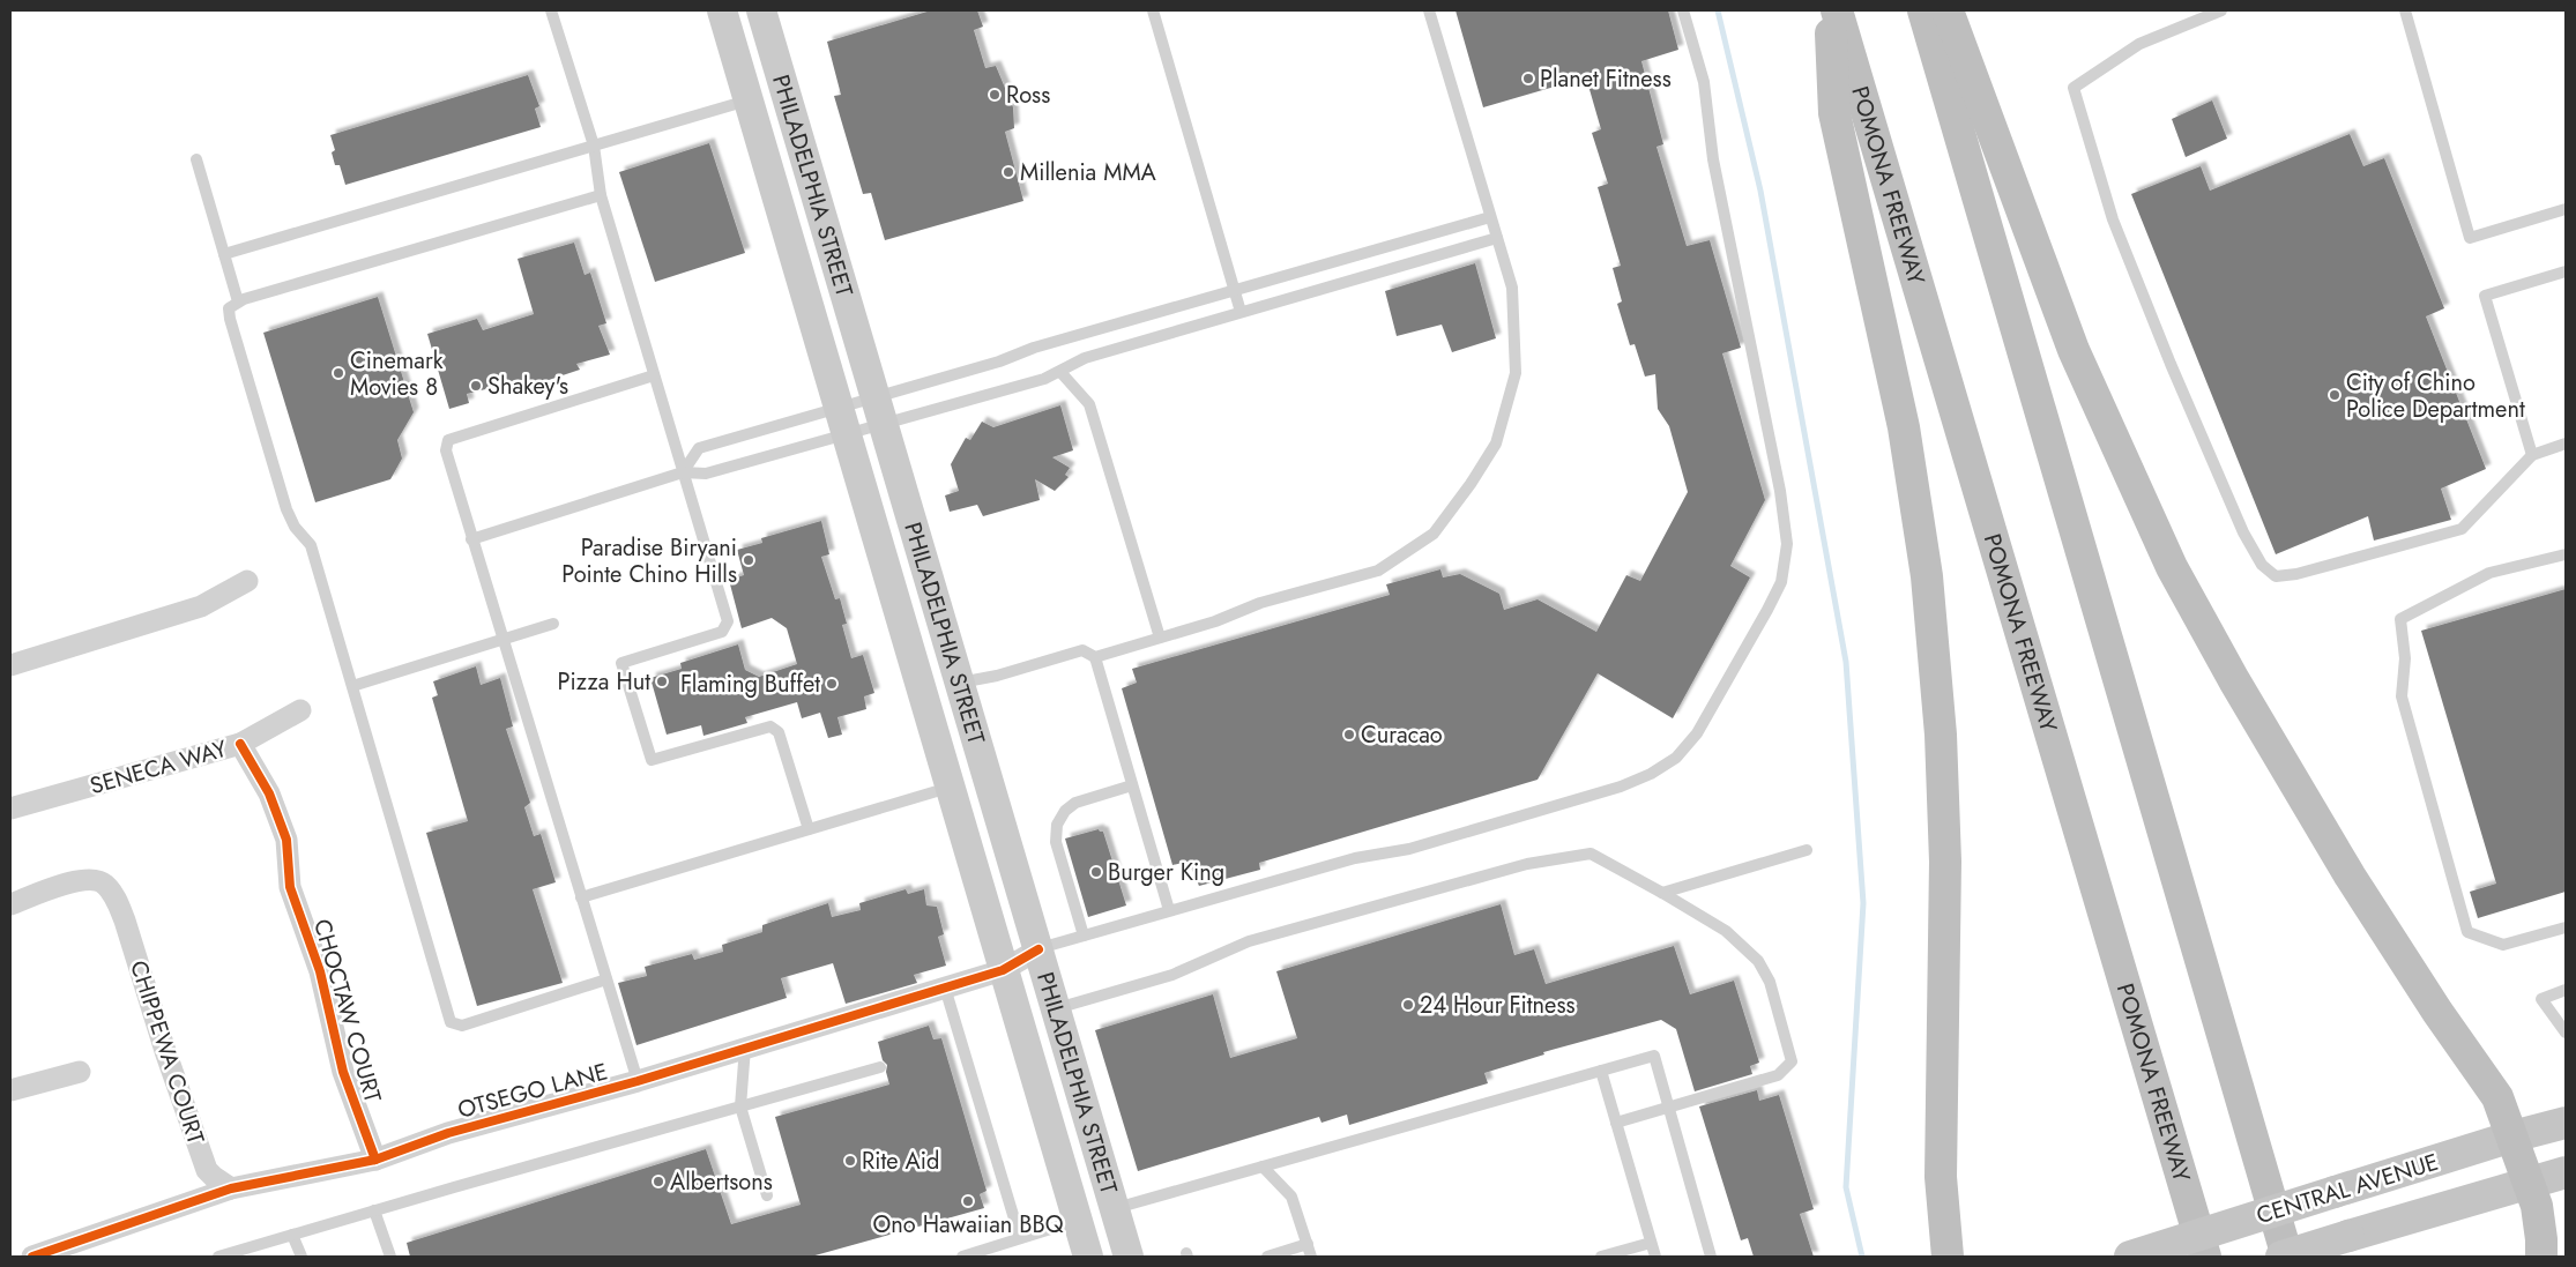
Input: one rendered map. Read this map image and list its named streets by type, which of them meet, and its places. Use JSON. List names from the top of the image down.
{
  "streets": {
    "highway": ["POMONA FREEWAY"],
    "main road": ["PHILADELPHIA STREET", "CENTRAL AVENUE"],
    "street": [
      "SENECA WAY",
      "CHOCTAW COURT",
      "CHIPPEWA COURT",
      "OTSEGO LANE"
    ]
  },
  "crossings": [
    ["PHILADELPHIA STREET", "OTSEGO LANE"],
    ["SENECA WAY", "CHOCTAW COURT"],
    ["CHOCTAW COURT", "OTSEGO LANE"],
    ["CHIPPEWA COURT", "OTSEGO LANE"]
  ],
  "places": [
    "Planet Fitness",
    "Ross",
    "Millenia MMA",
    "Cinemark Movies 8",
    "Shakey's",
    "City of Chino Police Department",
    "Paradise Biryani Pointe Chino Hills",
    "Pizza Hut",
    "Flaming Buffet",
    "Curacao",
    "Burger King",
    "24 Hour Fitness",
    "Rite Aid",
    "Albertsons",
    "Ono Hawaiian BBQ"
  ]
}
